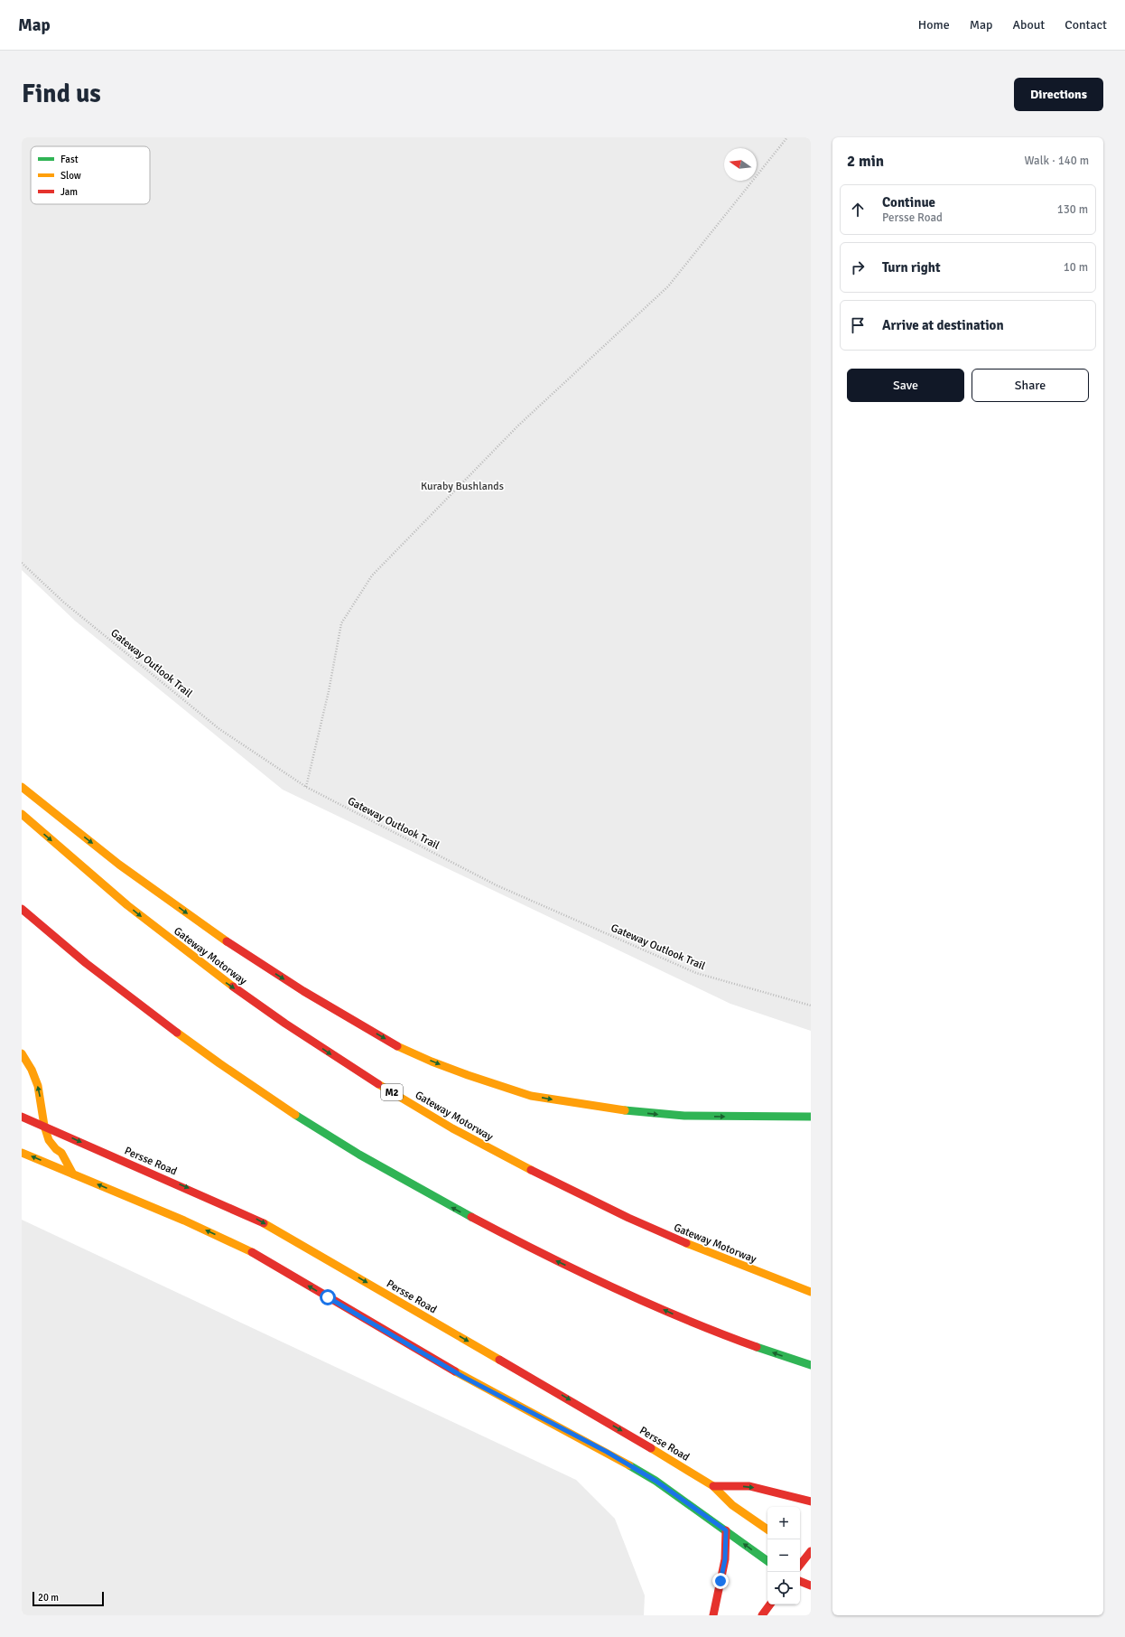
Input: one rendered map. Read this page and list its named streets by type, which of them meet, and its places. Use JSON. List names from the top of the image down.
{
  "streets": {
    "main road": ["Gateway Motorway", "M2", "Persse Road"],
    "path": ["Gateway Outlook Trail"]
  },
  "parks": ["Kuraby Bushlands"],
  "legend": ["Fast", "Slow", "Jam"],
  "scale_bar": "20 m",
  "north": "left",
  "page": {
    "header": "Map",
    "nav": [
      "Home",
      "Map",
      "About",
      "Contact"
    ],
    "buttons": [
      "Directions",
      ["Save", "Share"]
    ],
    "title": "Find us",
    "heading": ["2 min", "Walk · 140 m"],
    "list": [
      ["Continue", "Persse Road", "130 m"],
      ["Turn right", "10 m"],
      "Arrive at destination"
    ],
    "map_buttons": ["+", "−"],
    "scale": "20 m"
  }
}
